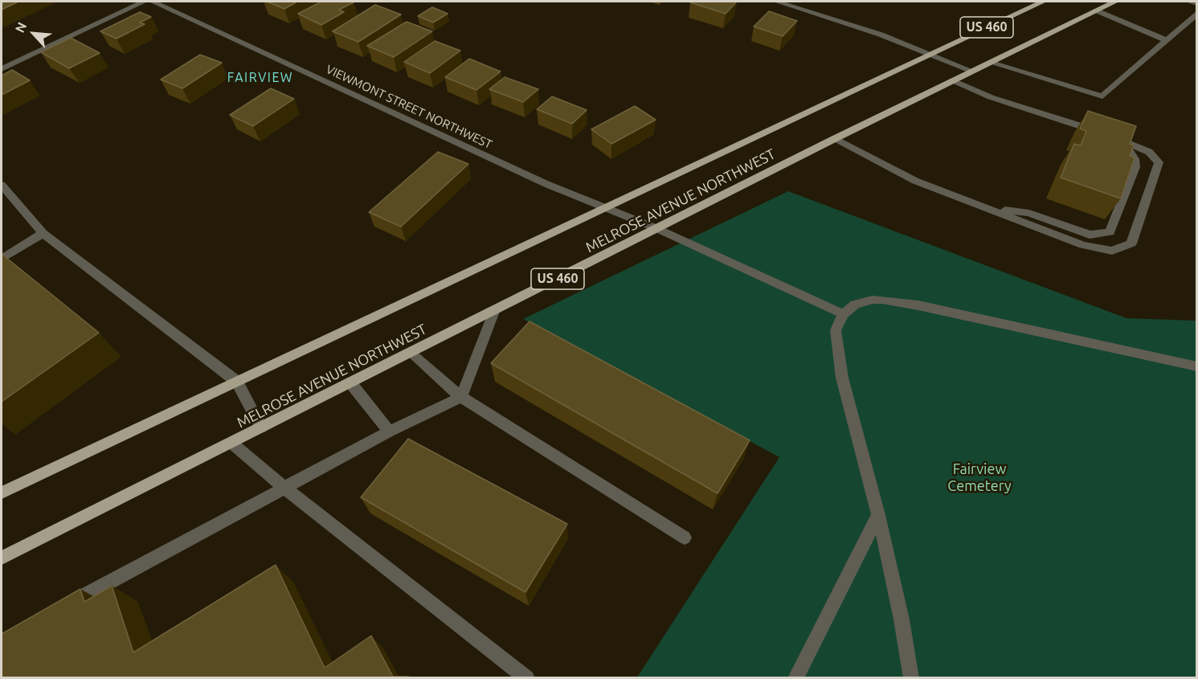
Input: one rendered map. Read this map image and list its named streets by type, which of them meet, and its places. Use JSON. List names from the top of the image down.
{
  "streets": {
    "main road": ["US 460", "MELROSE AVENUE NORTHWEST"],
    "street": ["VIEWMONT STREET NORTHWEST"]
  },
  "crossings": [
    ["VIEWMONT STREET NORTHWEST", "MELROSE AVENUE NORTHWEST"]
  ],
  "districts": ["FAIRVIEW"],
  "parks": ["Fairview Cemetery"],
  "north": "top left"
}
